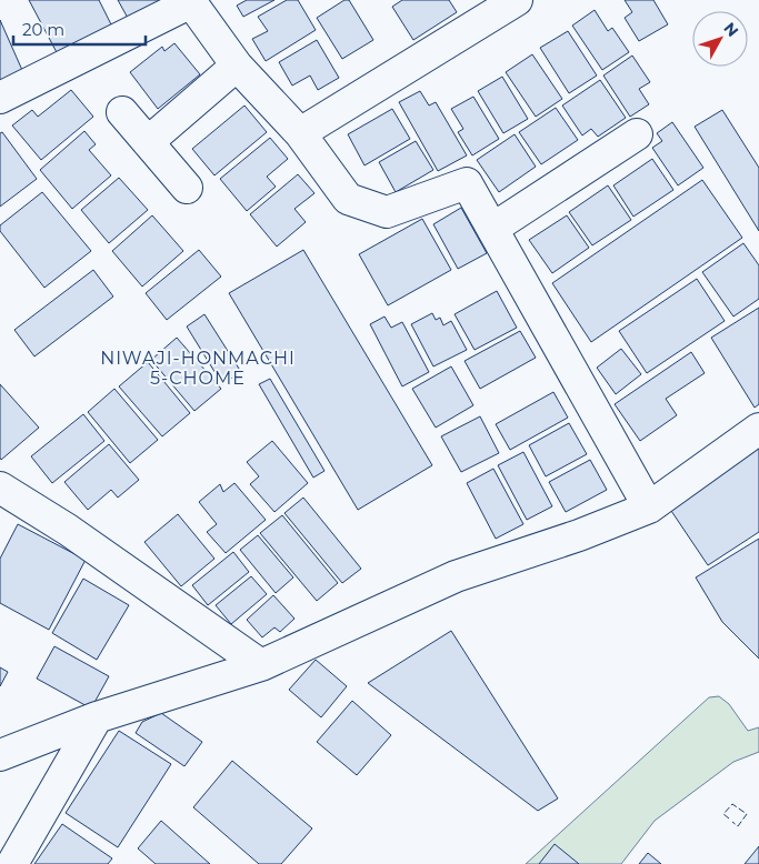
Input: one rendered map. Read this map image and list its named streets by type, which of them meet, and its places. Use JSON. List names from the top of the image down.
{
  "districts": ["NIWAJI-HONMACHI 5-CHOME"],
  "scale_bar": "20 m",
  "north": "top right"
}
